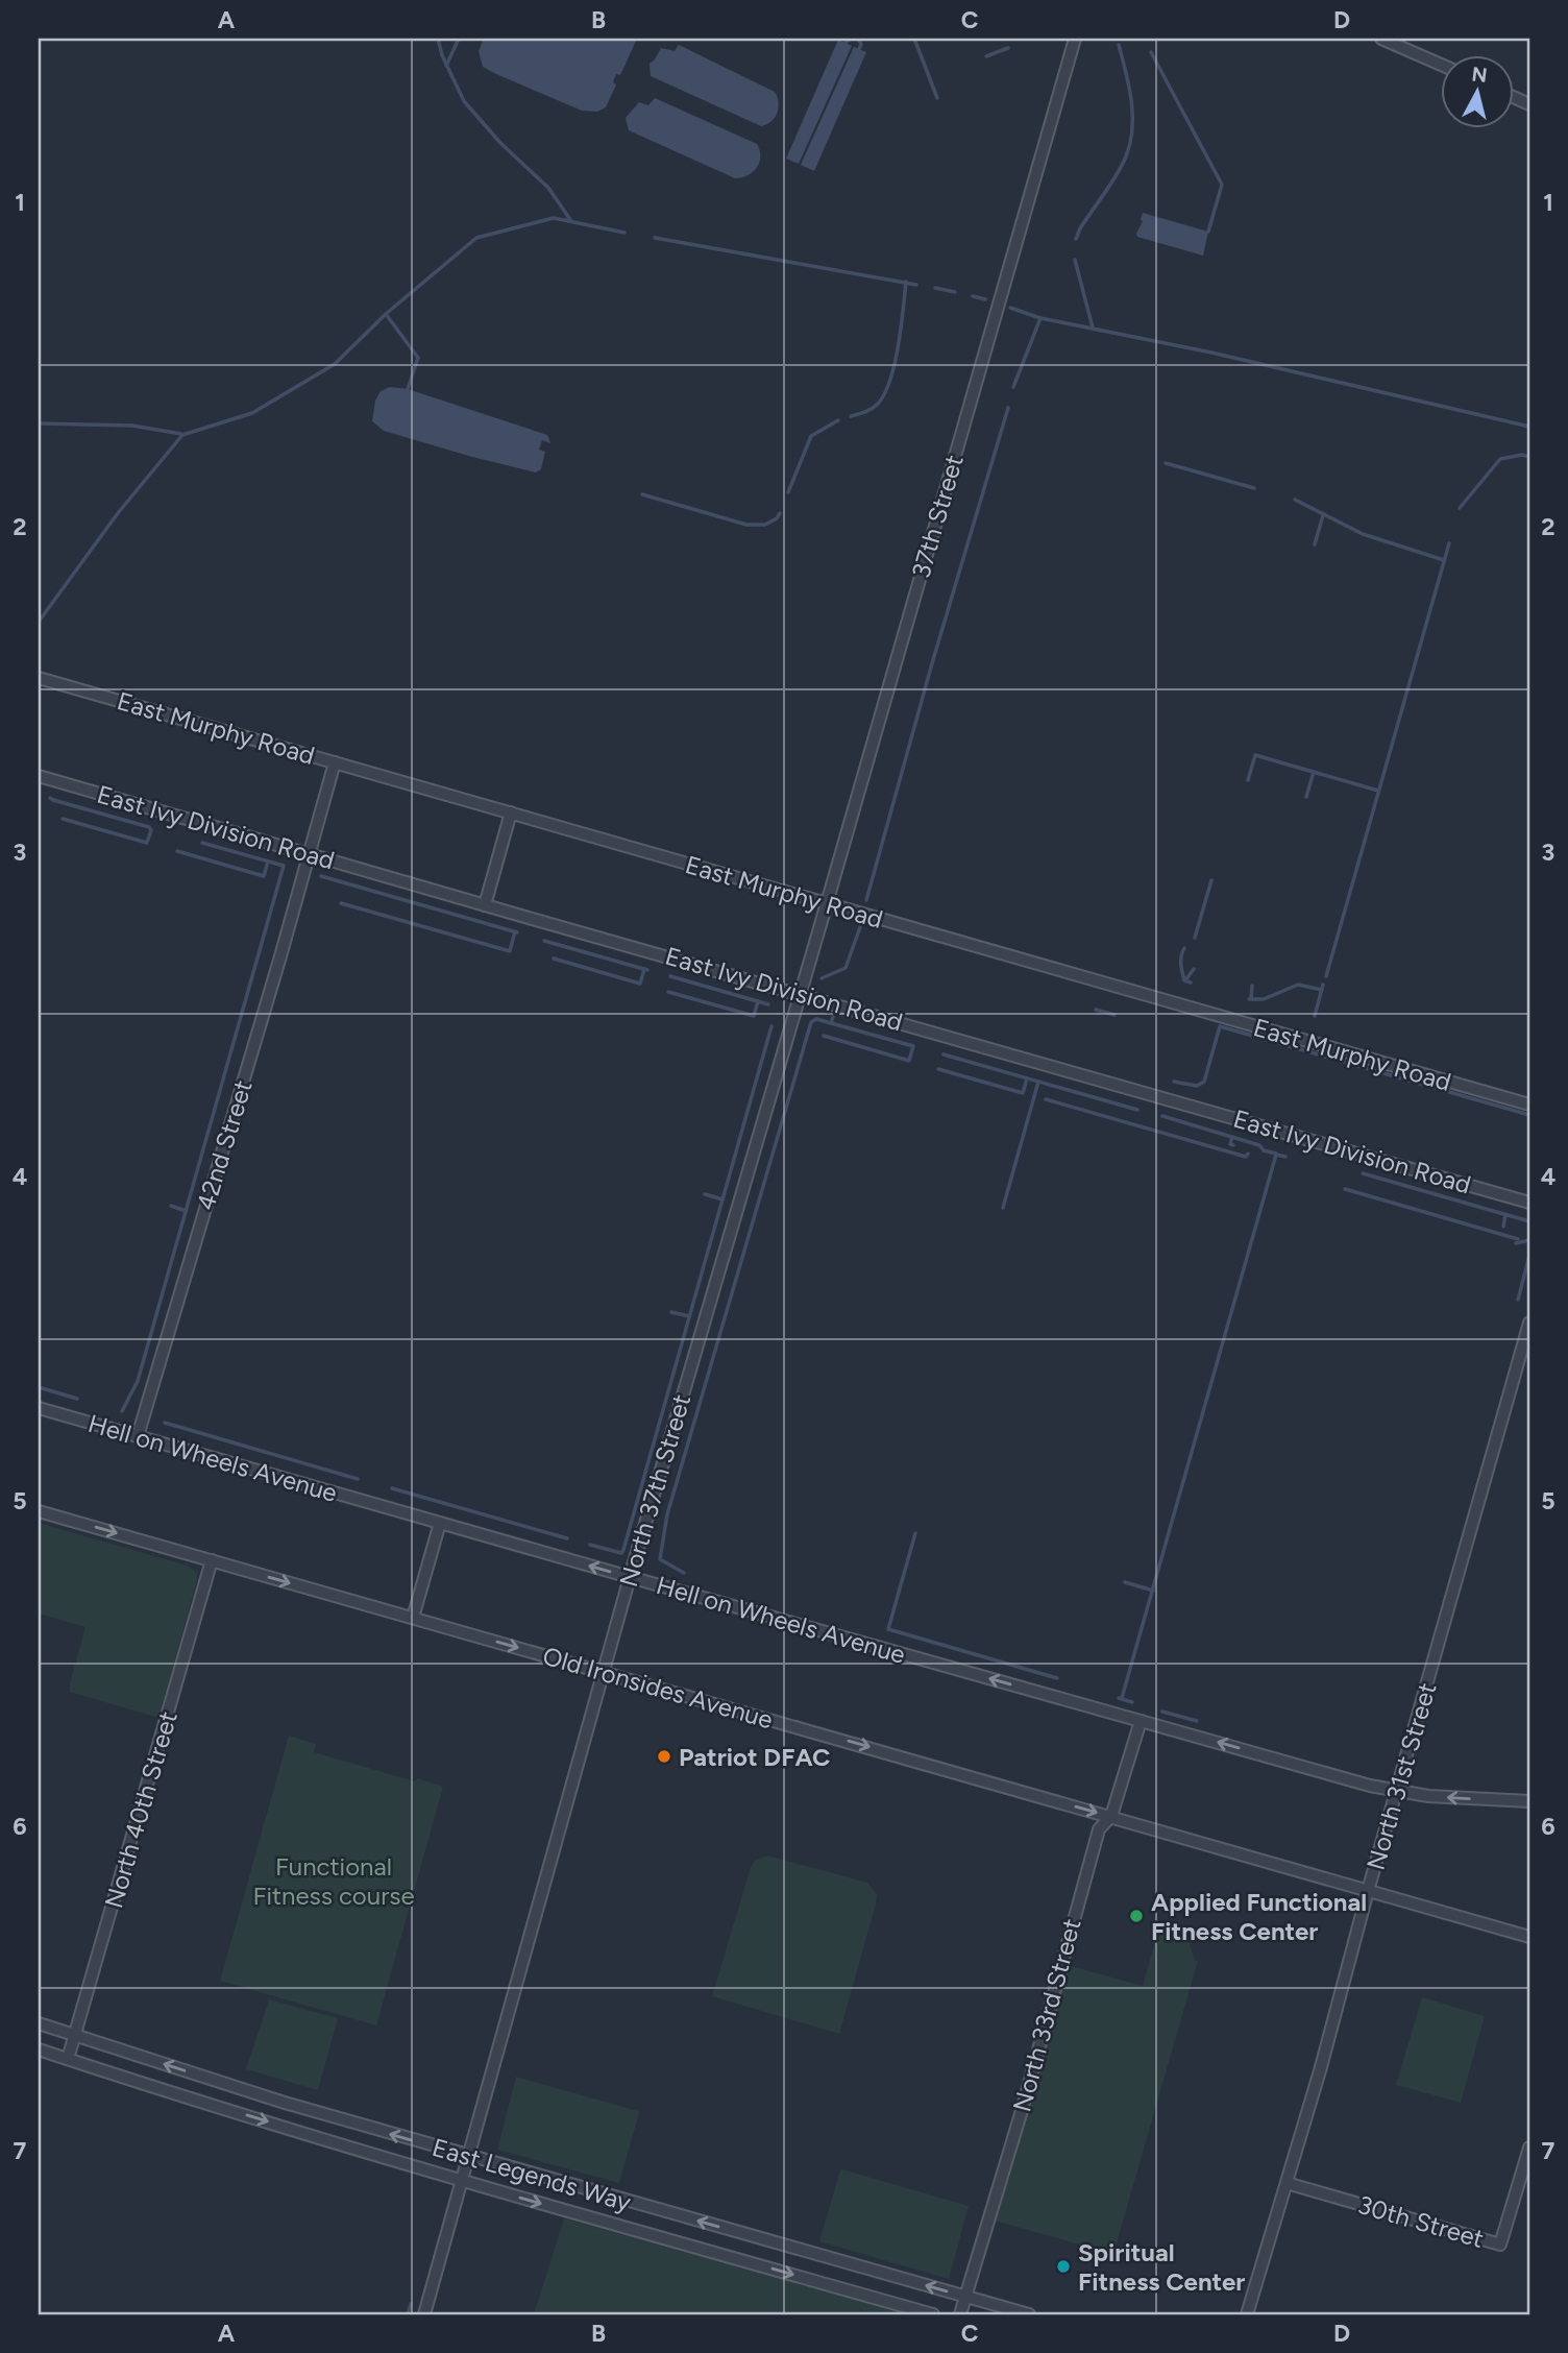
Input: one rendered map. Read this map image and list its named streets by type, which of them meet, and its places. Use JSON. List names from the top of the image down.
{
  "streets": {
    "street": [
      "37th Street",
      "East Murphy Road",
      "East Ivy Division Road",
      "42nd Street",
      "Hell on Wheels Avenue",
      "North 37th Street",
      "Old Ironsides Avenue",
      "North 31st Street",
      "North 40th Street",
      "North 33rd Street",
      "East Legends Way",
      "30th Street"
    ]
  },
  "crossings": [
    ["37th Street", "East Murphy Road"],
    ["37th Street", "East Ivy Division Road"],
    ["37th Street", "North 37th Street"],
    ["East Murphy Road", "42nd Street"],
    ["East Ivy Division Road", "42nd Street"],
    ["East Ivy Division Road", "North 37th Street"],
    ["42nd Street", "Hell on Wheels Avenue"],
    ["Hell on Wheels Avenue", "North 37th Street"],
    ["Hell on Wheels Avenue", "North 31st Street"],
    ["Hell on Wheels Avenue", "North 33rd Street"],
    ["North 37th Street", "Old Ironsides Avenue"],
    ["North 37th Street", "East Legends Way"],
    ["Old Ironsides Avenue", "North 31st Street"],
    ["Old Ironsides Avenue", "North 40th Street"],
    ["Old Ironsides Avenue", "North 33rd Street"],
    ["North 31st Street", "30th Street"],
    ["North 40th Street", "East Legends Way"],
    ["North 33rd Street", "East Legends Way"]
  ],
  "one_way": ["Hell on Wheels Avenue", "Old Ironsides Avenue"],
  "parks": ["Functional Fitness course"],
  "places": ["Patriot DFAC", "Applied Functional Fitness Center", "Spiritual Fitness Center"],
  "north": "top",
  "grid": {
    "columns": [
      "A",
      "B",
      "C",
      "D"
    ],
    "rows": [
      "1",
      "2",
      "3",
      "4",
      "5",
      "6",
      "7"
    ]
  }
}
